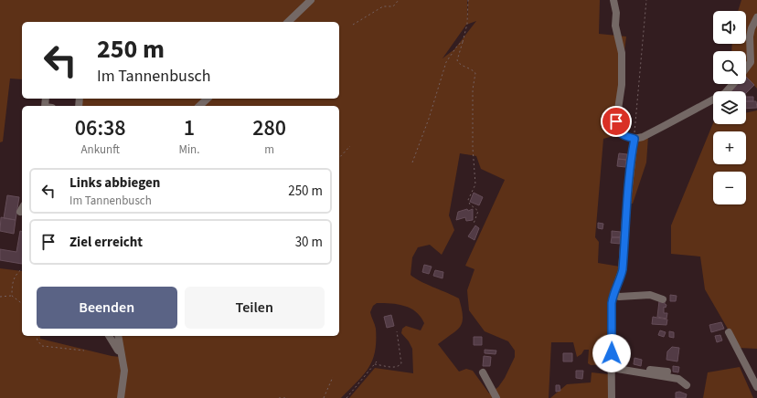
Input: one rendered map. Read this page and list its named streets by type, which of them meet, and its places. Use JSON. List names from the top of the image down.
{
  "page": {
    "map_buttons": ["+", "−"],
    "turn": ["250 m", "Im Tannenbusch"],
    "eta": [
      "06:38",
      "Ankunft",
      "1",
      "Min.",
      "280",
      "m"
    ],
    "list": [
      {
        "name": "Links abbiegen",
        "note": "Im Tannenbusch",
        "value": "250 m"
      },
      {
        "name": "Ziel erreicht",
        "value": "30 m"
      }
    ],
    "buttons": ["Beenden", "Teilen"]
  }
}
